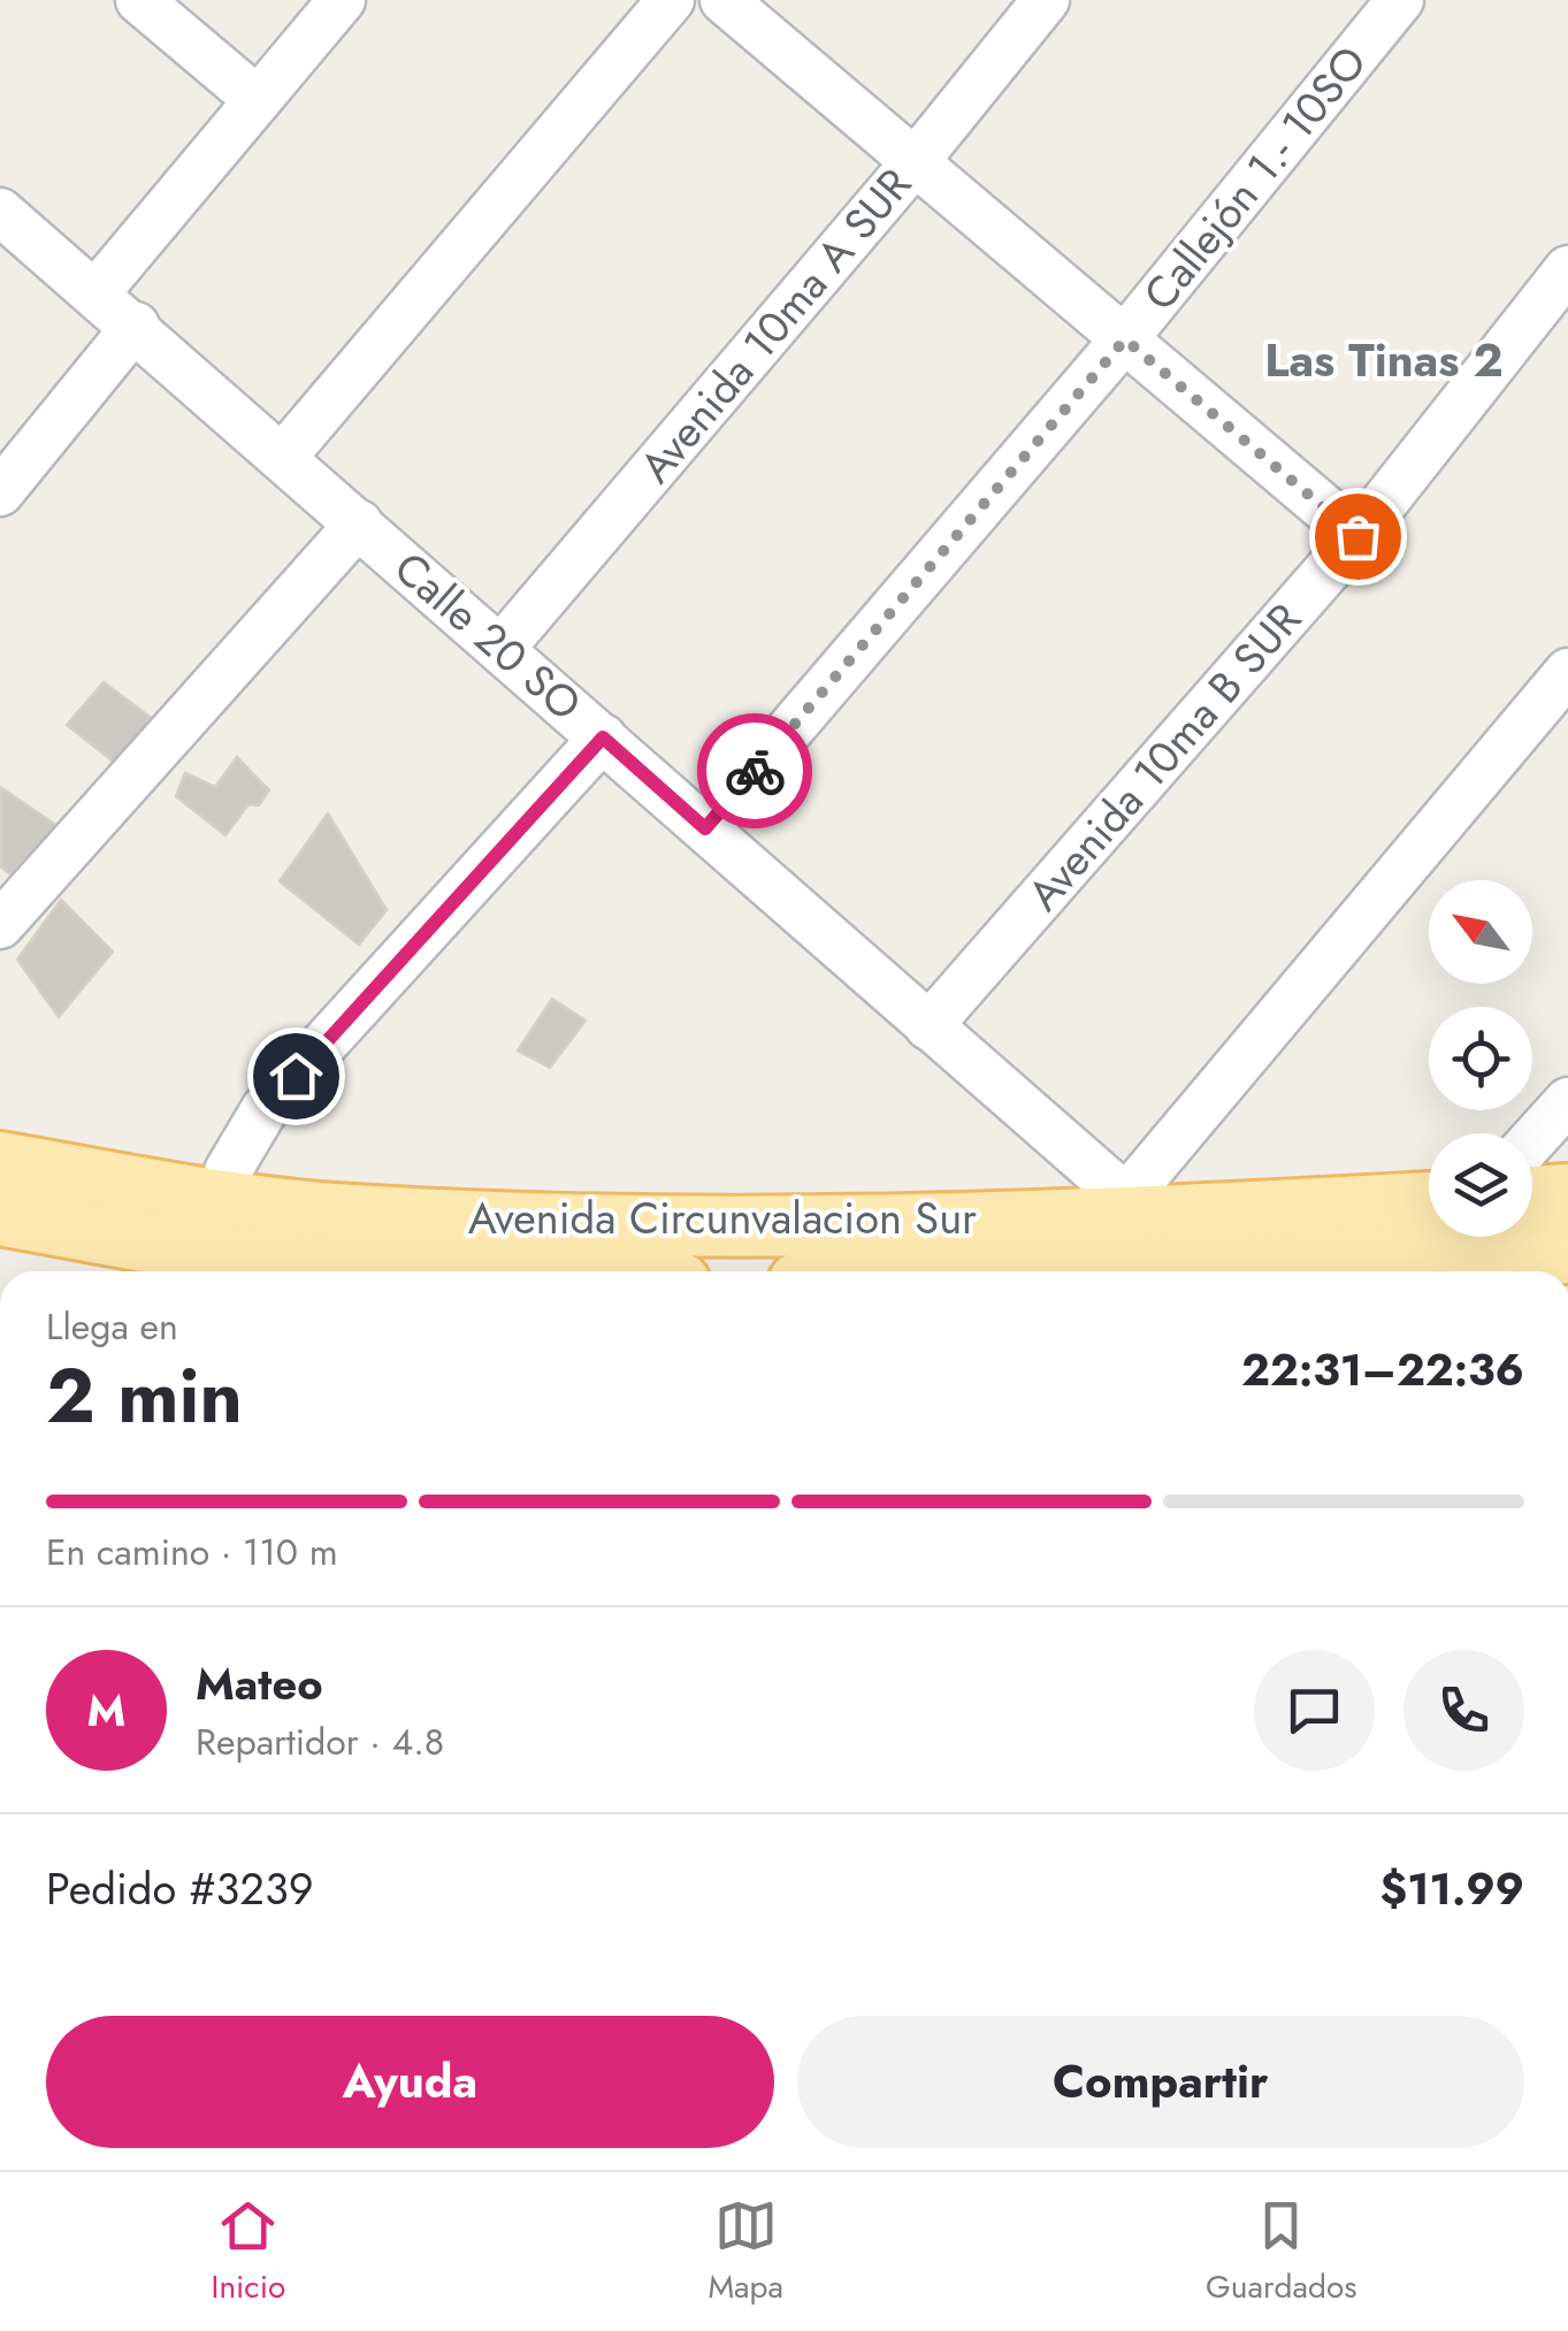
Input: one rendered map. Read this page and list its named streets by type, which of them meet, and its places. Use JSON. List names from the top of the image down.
{
  "streets": {
    "main road": ["Avenida Circunvalacion Sur"],
    "street": [
      "Callejón 1.- 10SO",
      "Avenida 10ma A SUR",
      "Calle 20 SO",
      "Avenida 10ma B SUR"
    ]
  },
  "crossings": [
    ["Callejón 1.- 10SO", "Calle 20 SO"],
    ["Avenida 10ma A SUR", "Calle 20 SO"],
    ["Calle 20 SO", "Avenida 10ma B SUR"],
    ["Calle 20 SO", "Avenida Circunvalacion Sur"]
  ],
  "districts": ["Las Tinas 2"],
  "north": "top left",
  "page": {
    "heading": ["2 min", "Llega en", "22:31–22:36"],
    "panel": [
      "Mateo",
      "Repartidor · 4.8",
      "Pedido #3239",
      "$11.99"
    ],
    "bar": "En camino · 110 m",
    "round": "M",
    "buttons": ["Ayuda", "Compartir"],
    "tabs": ["Inicio", "Mapa", "Guardados"]
  }
}
